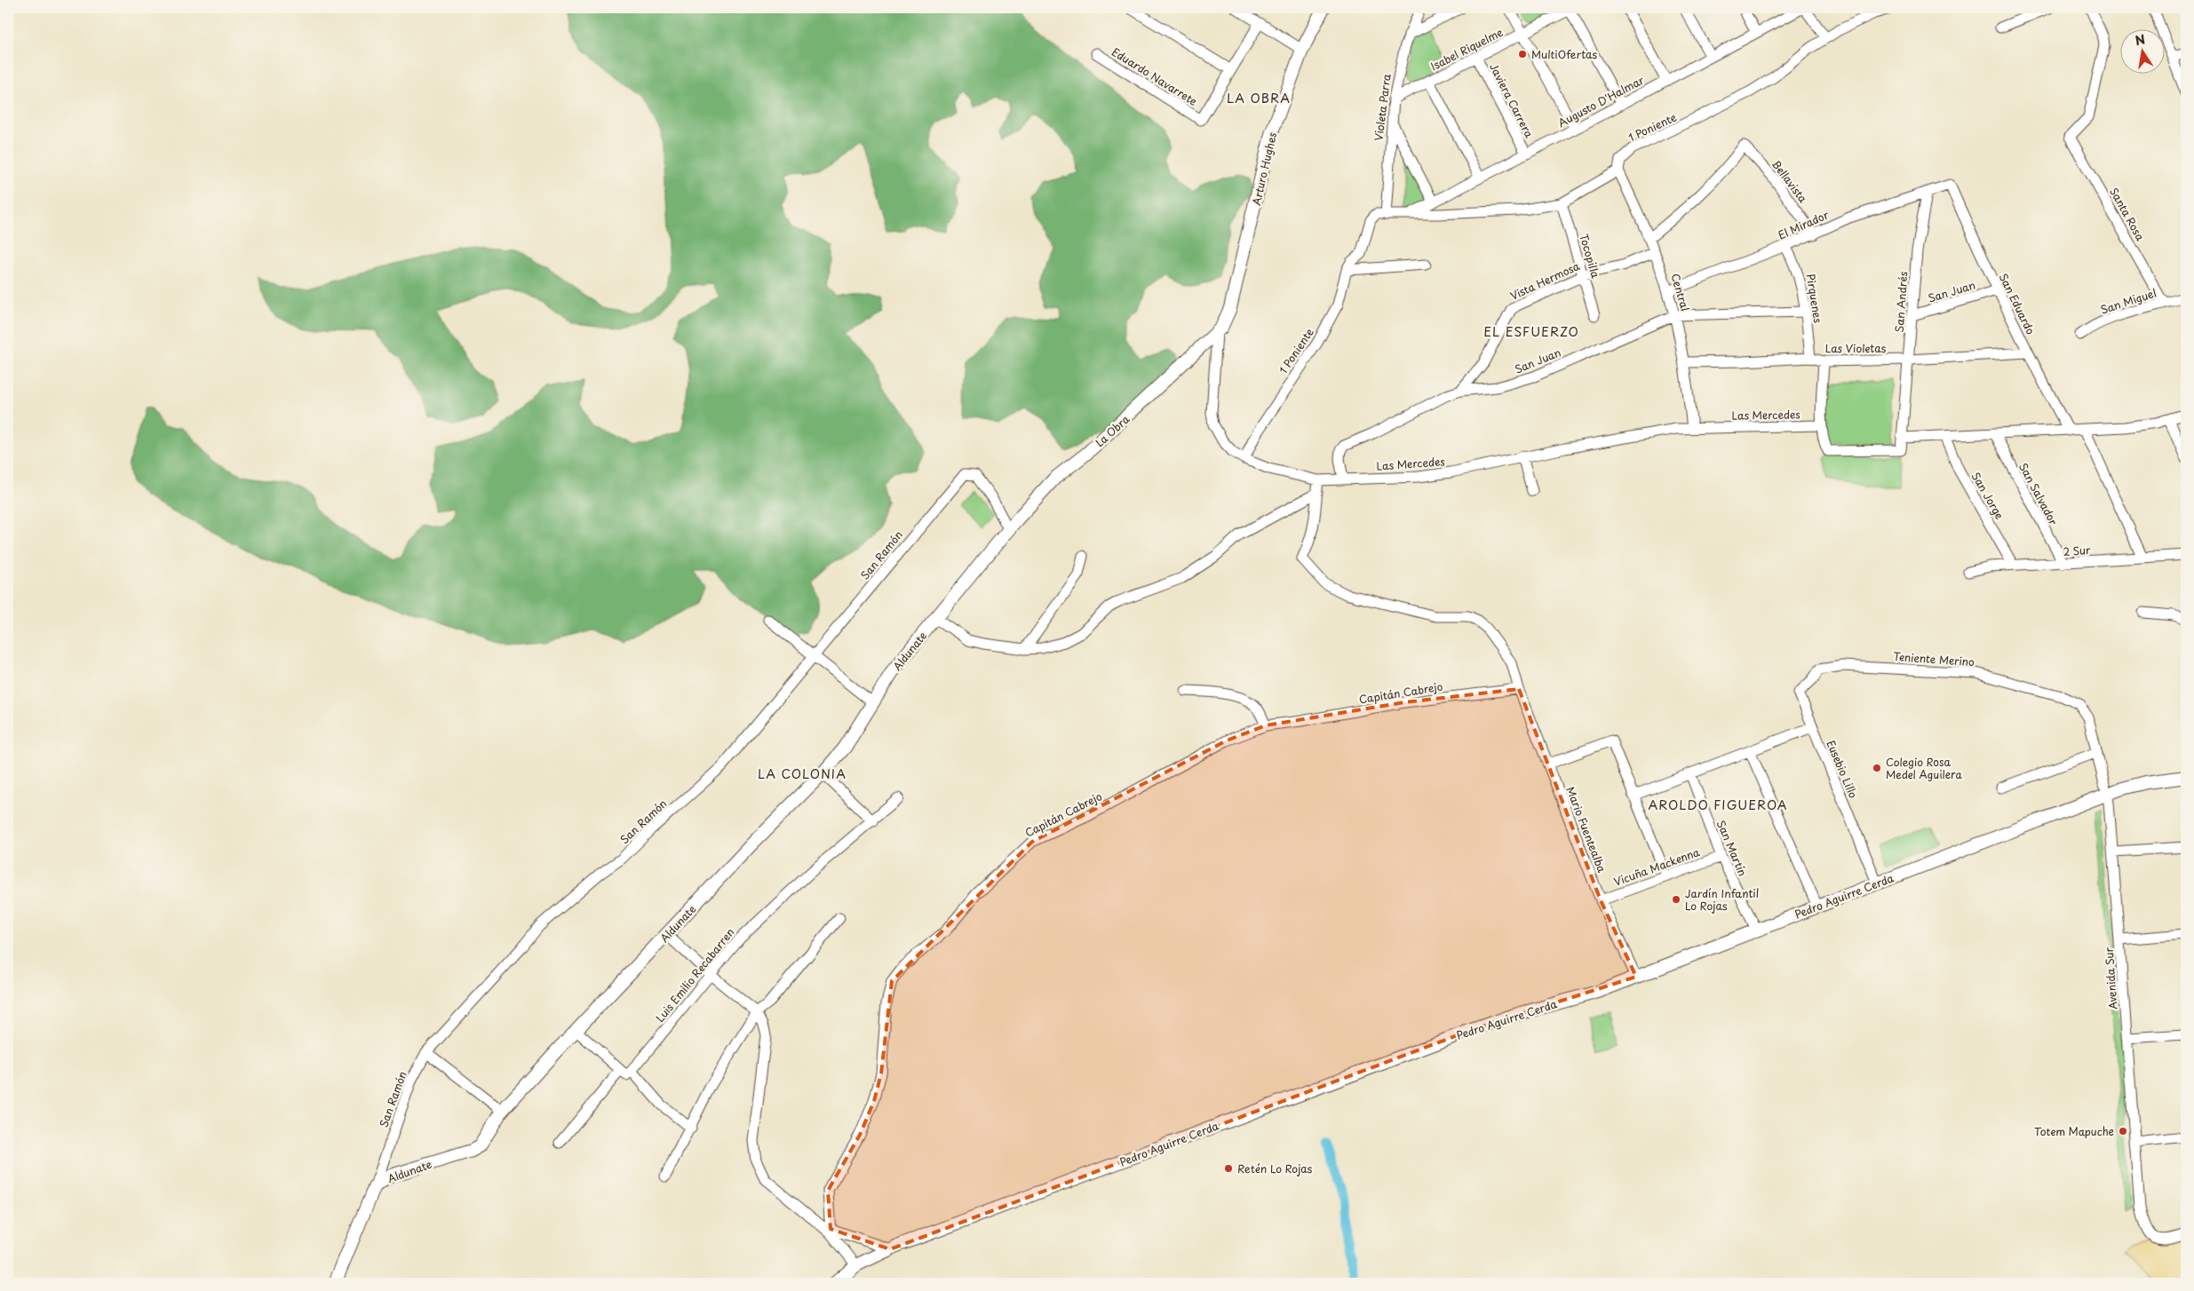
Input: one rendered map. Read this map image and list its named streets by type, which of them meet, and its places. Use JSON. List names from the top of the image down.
{
  "streets": {
    "street": [
      "Isabel Riquelme",
      "Eduardo Navarrete",
      "Javiera Carrera",
      "Augusto D'Halmar",
      "Violeta Parra",
      "1 Poniente",
      "Arturo Hughes",
      "Bellavista",
      "Santa Rosa",
      "El Mirador",
      "Tocopilla",
      "Vista Hermosa",
      "San Juan",
      "Central",
      "Pirquenes",
      "San Miguel",
      "San Andrés",
      "San Eduardo",
      "Las Violetas",
      "Las Mercedes",
      "La Obra",
      "San Salvador",
      "San Jorge",
      "2 Sur",
      "San Ramón",
      "Aldunate",
      "Teniente Merino",
      "Capitán Cabrejo",
      "Eusebio Lillo",
      "Mario Fuentealba",
      "San Martín",
      "Vicuña Mackenna",
      "Pedro Aguirre Cerda",
      "Luis Emilio Recabarren",
      "Avenida Sur"
    ]
  },
  "crossings": [
    ["Isabel Riquelme", "Javiera Carrera"],
    ["Isabel Riquelme", "Violeta Parra"],
    ["Javiera Carrera", "Augusto D'Halmar"],
    ["Augusto D'Halmar", "1 Poniente"],
    ["Violeta Parra", "1 Poniente"],
    ["1 Poniente", "Tocopilla"],
    ["1 Poniente", "Central"],
    ["1 Poniente", "Las Mercedes"],
    ["Arturo Hughes", "Las Mercedes"],
    ["Arturo Hughes", "La Obra"],
    ["Bellavista", "El Mirador"],
    ["Bellavista", "Central"],
    ["Santa Rosa", "San Miguel"],
    ["El Mirador", "Central"],
    ["El Mirador", "Pirquenes"],
    ["El Mirador", "San Andrés"],
    ["El Mirador", "San Eduardo"],
    ["Tocopilla", "Vista Hermosa"],
    ["Vista Hermosa", "San Juan"],
    ["Vista Hermosa", "Central"],
    ["San Juan", "Central"],
    ["San Juan", "Pirquenes"],
    ["San Juan", "San Andrés"],
    ["San Juan", "San Eduardo"],
    ["San Juan", "Las Mercedes"],
    ["Central", "Las Violetas"],
    ["Central", "Las Mercedes"],
    ["Pirquenes", "Las Violetas"],
    ["San Andrés", "Las Violetas"],
    ["San Eduardo", "Las Violetas"],
    ["Las Mercedes", "La Obra"],
    ["La Obra", "San Ramón"],
    ["La Obra", "Aldunate"],
    ["San Salvador", "2 Sur"],
    ["San Jorge", "2 Sur"],
    ["San Ramón", "Aldunate"],
    ["Teniente Merino", "Eusebio Lillo"],
    ["Teniente Merino", "Avenida Sur"],
    ["Capitán Cabrejo", "Mario Fuentealba"],
    ["Eusebio Lillo", "Pedro Aguirre Cerda"],
    ["Mario Fuentealba", "Vicuña Mackenna"],
    ["Mario Fuentealba", "Pedro Aguirre Cerda"],
    ["San Martín", "Vicuña Mackenna"],
    ["San Martín", "Pedro Aguirre Cerda"],
    ["Pedro Aguirre Cerda", "Avenida Sur"]
  ],
  "districts": [
    "LA OBRA",
    "EL ESFUERZO",
    "LA COLONIA",
    "AROLDO FIGUEROA"
  ],
  "places": [
    "MultiOfertas",
    "Colegio Rosa Medel Aguilera",
    "Jardín Infantil Lo Rojas",
    "Totem Mapuche",
    "Retén Lo Rojas"
  ],
  "north": "top"
}
